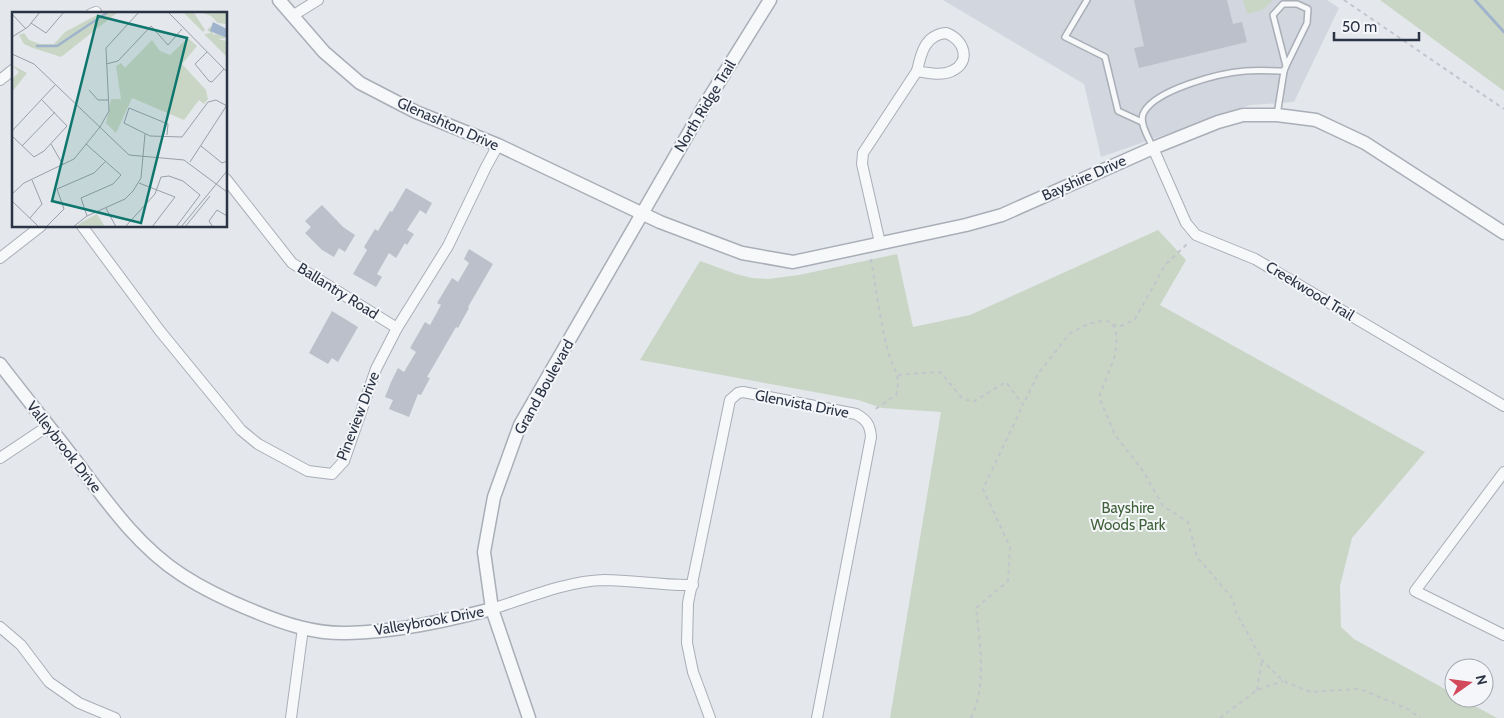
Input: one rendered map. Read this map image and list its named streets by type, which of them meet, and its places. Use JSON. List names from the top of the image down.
{
  "streets": {
    "street": [
      "North Ridge Trail",
      "Glenashton Drive",
      "Bayshire Drive",
      "Ballantry Road",
      "Creekwood Trail",
      "Grand Boulevard",
      "Glenvista Drive",
      "Pineview Drive",
      "Valleybrook Drive"
    ]
  },
  "crossings": [
    ["North Ridge Trail", "Glenashton Drive"],
    ["North Ridge Trail", "Bayshire Drive"],
    ["North Ridge Trail", "Grand Boulevard"],
    ["Glenashton Drive", "Bayshire Drive"],
    ["Glenashton Drive", "Grand Boulevard"],
    ["Glenashton Drive", "Pineview Drive"],
    ["Bayshire Drive", "Creekwood Trail"],
    ["Bayshire Drive", "Grand Boulevard"],
    ["Ballantry Road", "Pineview Drive"],
    ["Grand Boulevard", "Valleybrook Drive"],
    ["Glenvista Drive", "Valleybrook Drive"]
  ],
  "parks": ["Bayshire Woods Park"],
  "scale_bar": "50 m",
  "north": "right"
}
